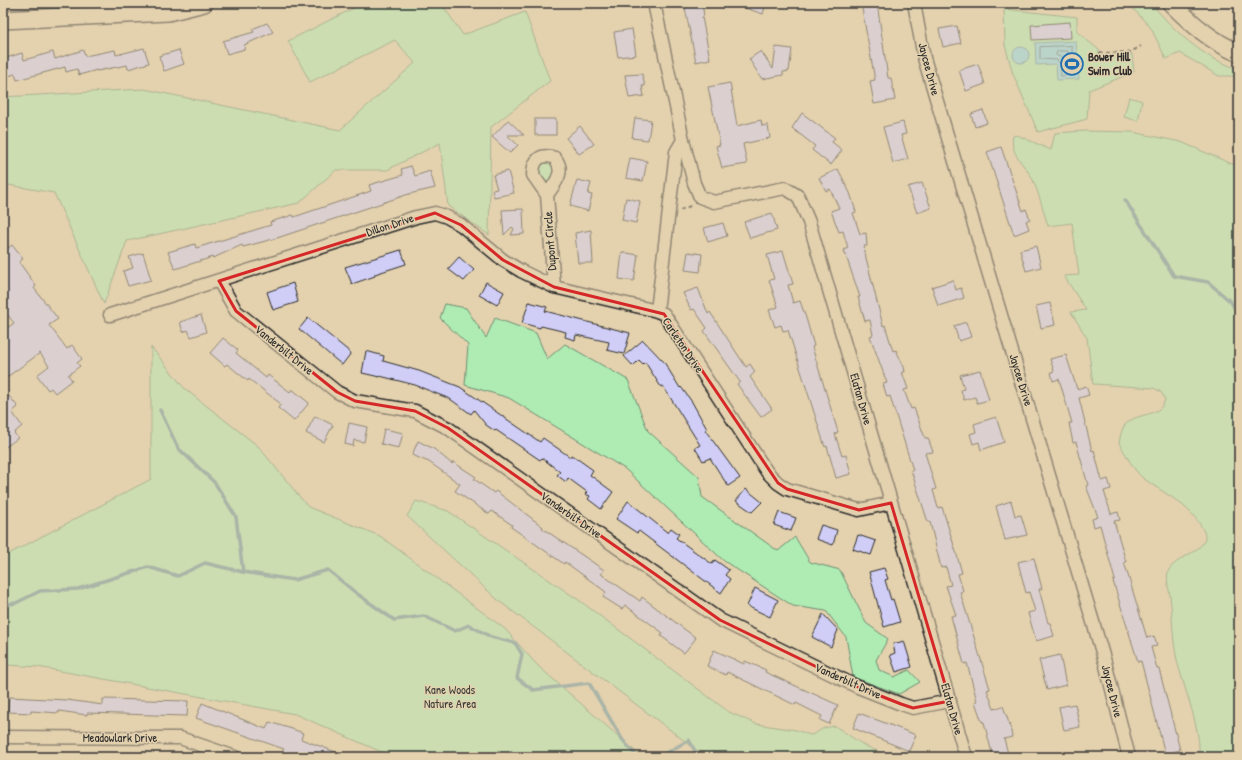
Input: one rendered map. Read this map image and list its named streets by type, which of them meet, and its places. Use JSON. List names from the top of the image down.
{
  "streets": {
    "street": [
      "Jaycee Drive",
      "Dillon Drive",
      "Dupont Circle",
      "Carleton Drive",
      "Vanderbilt Drive",
      "Elatan Drive",
      "Meadowlark Drive"
    ]
  },
  "crossings": [
    ["Dillon Drive", "Dupont Circle"],
    ["Dillon Drive", "Carleton Drive"],
    ["Dillon Drive", "Vanderbilt Drive"],
    ["Carleton Drive", "Elatan Drive"],
    ["Vanderbilt Drive", "Elatan Drive"]
  ],
  "parks": ["Kane Woods Nature Area"],
  "places": {
    "sports": ["Bower Hill Swim Club"]
  }
}
